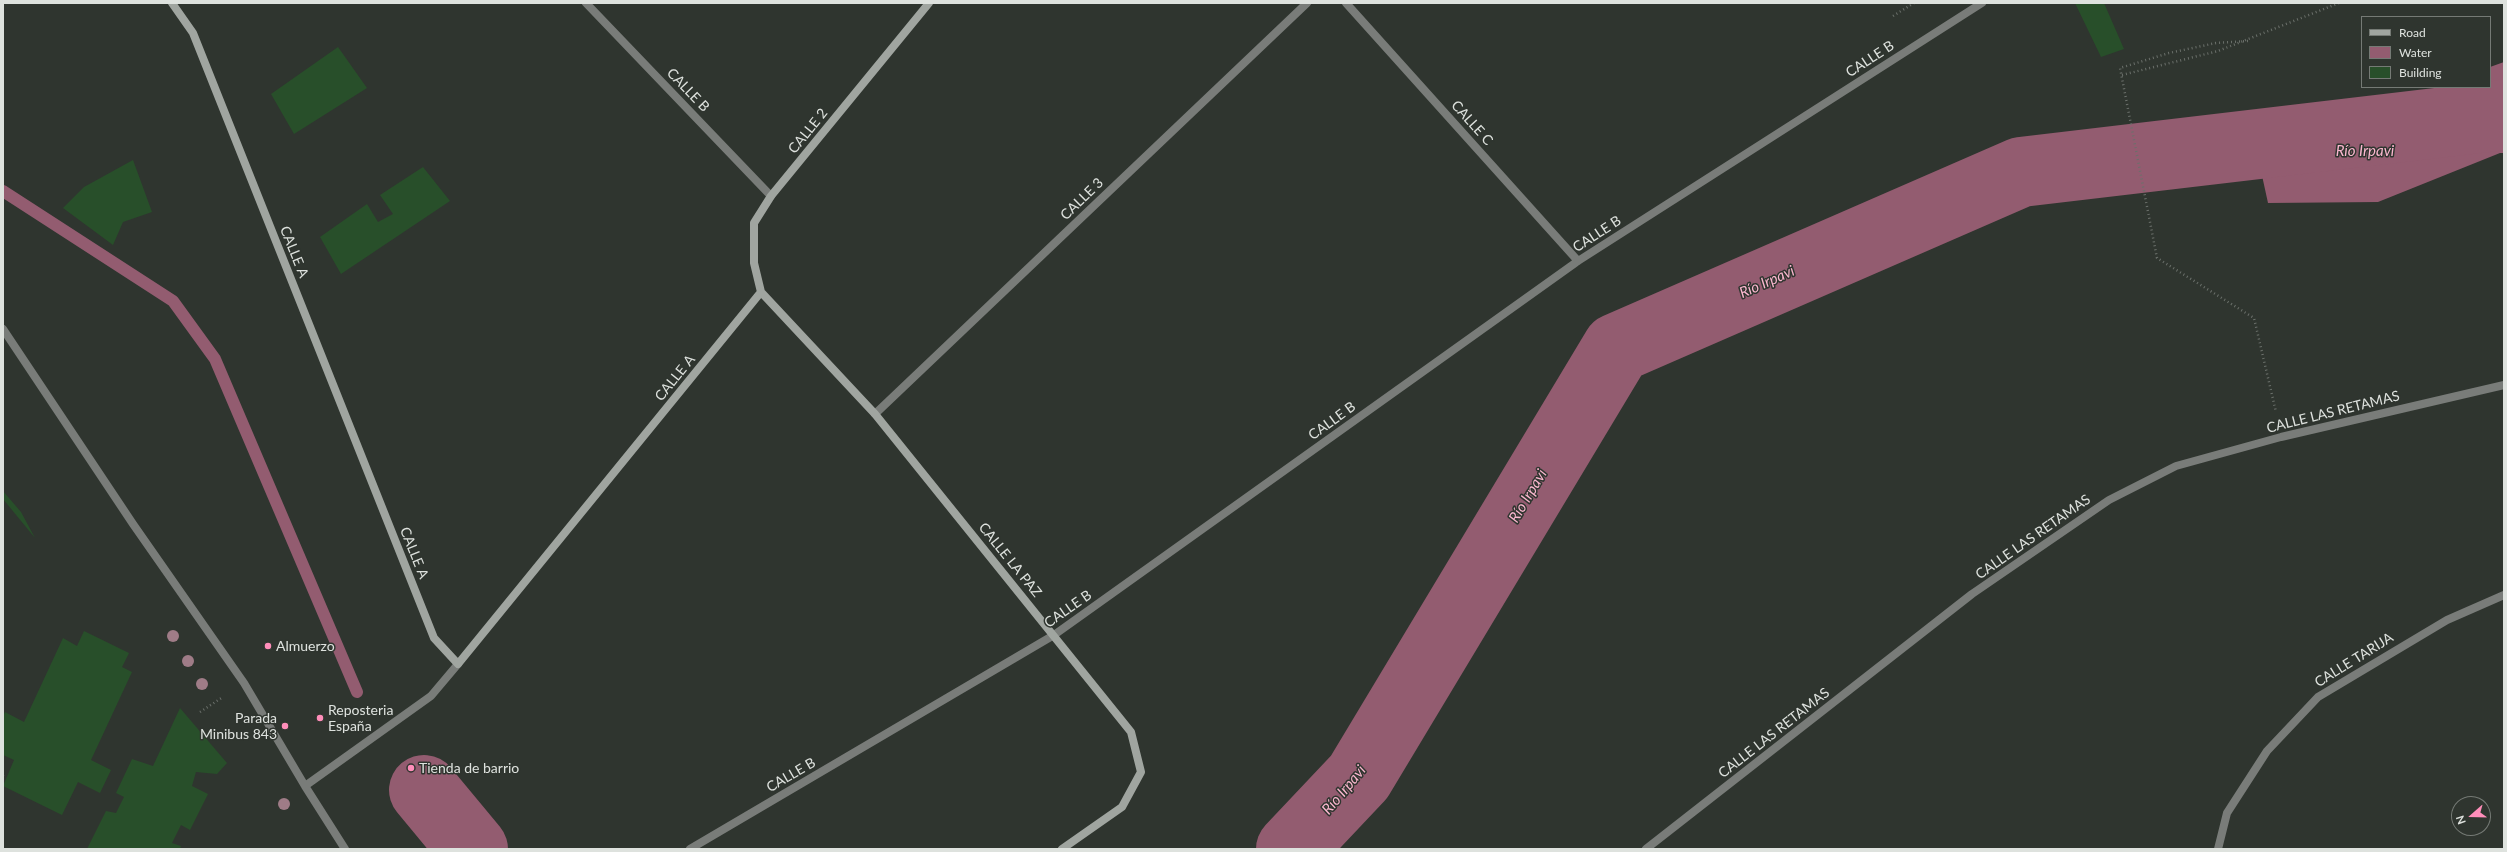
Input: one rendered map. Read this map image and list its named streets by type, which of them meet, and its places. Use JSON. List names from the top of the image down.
{
  "streets": {
    "street": [
      "CALLE B",
      "CALLE C",
      "CALLE 2",
      "CALLE 3",
      "CALLE A",
      "CALLE LAS RETAMAS",
      "CALLE LA PAZ",
      "CALLE TARIJA"
    ]
  },
  "crossings": [
    ["CALLE B", "CALLE C"],
    ["CALLE B", "CALLE 2"],
    ["CALLE B", "CALLE LA PAZ"],
    ["CALLE 2", "CALLE A"],
    ["CALLE 2", "CALLE LA PAZ"],
    ["CALLE 3", "CALLE LA PAZ"],
    ["CALLE A", "CALLE LA PAZ"]
  ],
  "water": ["Río Irpavi"],
  "places": [
    "Almuerzo",
    "Reposteria España",
    "Parada Minibus 843",
    "Tienda de barrio"
  ],
  "legend": ["Road", "Water", "Building"],
  "north": "left"
}
